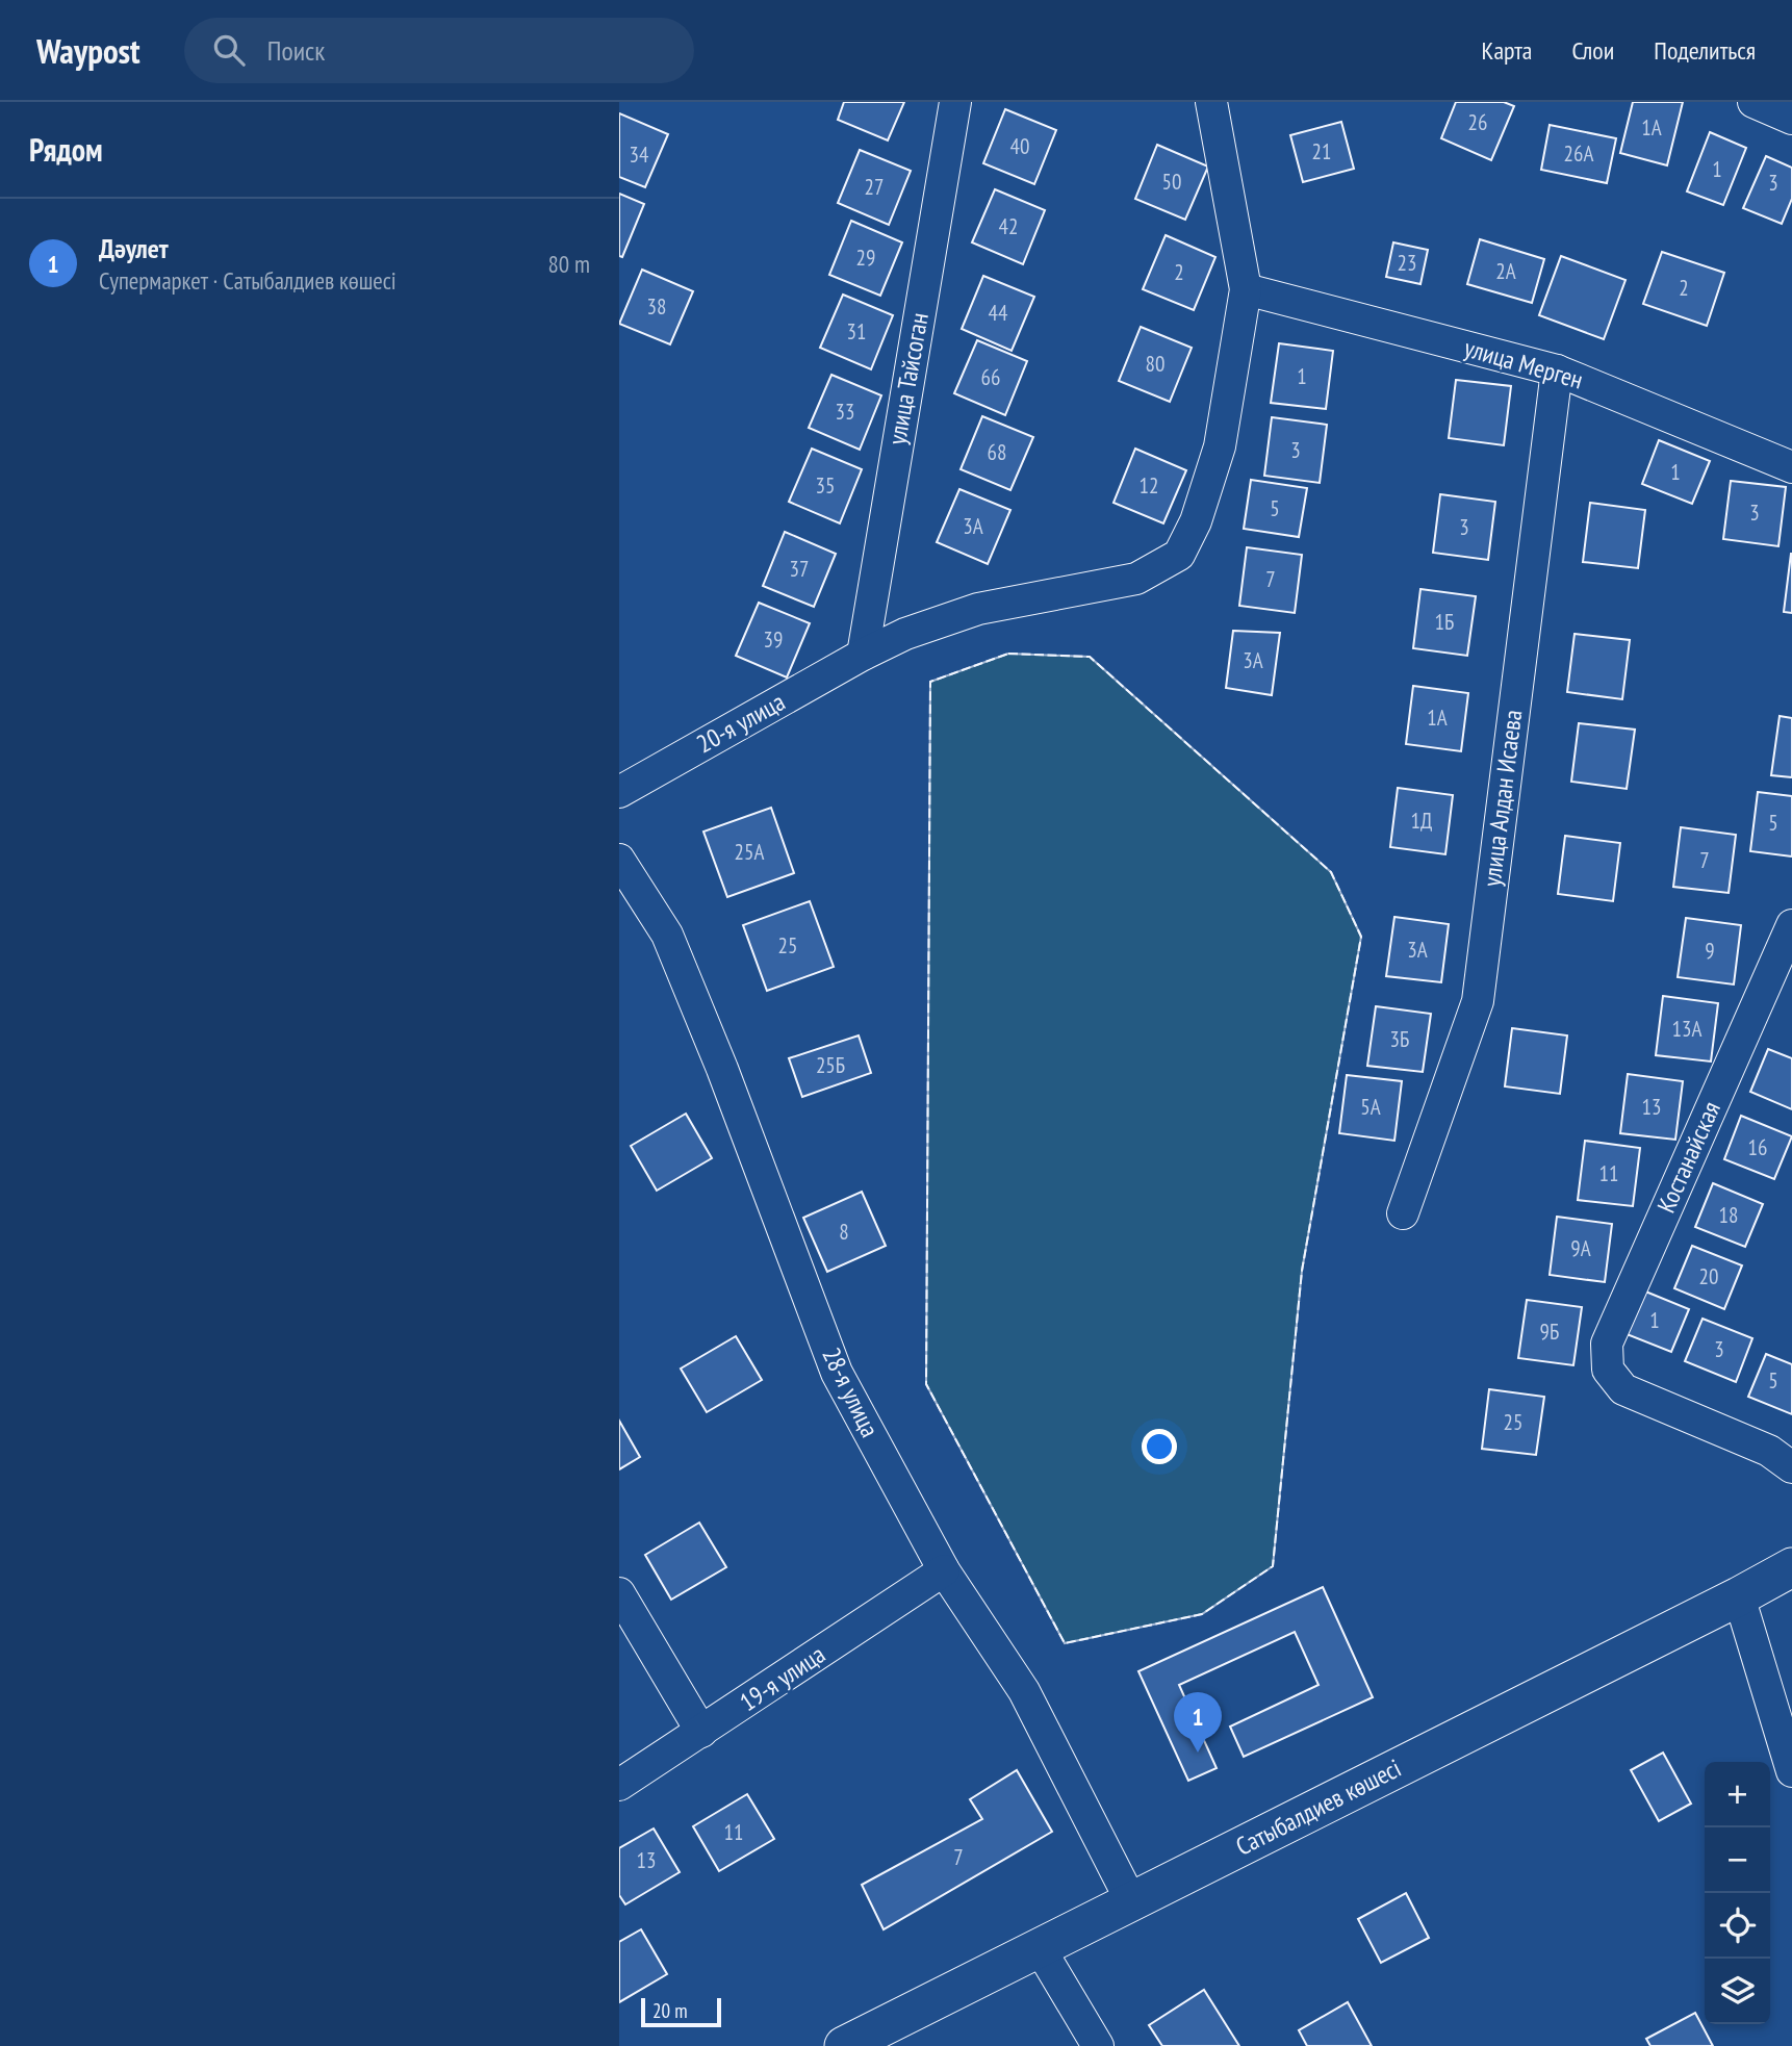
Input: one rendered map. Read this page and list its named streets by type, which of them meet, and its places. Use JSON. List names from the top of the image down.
{
  "streets": {
    "main road": ["Сатыбалдиев көшесі"],
    "street": [
      "улица Мерген",
      "улица Тайсоган",
      "20-я улица",
      "улица Алдан Исаева",
      "Костанайская",
      "28-я улица",
      "19-я улица"
    ]
  },
  "crossings": [
    ["улица Мерген", "20-я улица"],
    ["улица Мерген", "улица Алдан Исаева"],
    ["улица Тайсоган", "20-я улица"],
    ["28-я улица", "19-я улица"],
    ["28-я улица", "Сатыбалдиев көшесі"]
  ],
  "house_numbers": [
    "26",
    "1А",
    "40",
    "21",
    "26А",
    "34",
    "1",
    "50",
    "3",
    "27",
    "42",
    "29",
    "23",
    "2А",
    "2",
    "2",
    "38",
    "44",
    "31",
    "80",
    "1",
    "66",
    "33",
    "3",
    "68",
    "1",
    "35",
    "12",
    "5",
    "3",
    "3А",
    "3",
    "37",
    "7",
    "1Б",
    "39",
    "3А",
    "1А",
    "1Д",
    "5",
    "25А",
    "7",
    "25",
    "3А",
    "9",
    "13А",
    "3Б",
    "25Б",
    "5А",
    "13",
    "16",
    "11",
    "18",
    "8",
    "9А",
    "20",
    "1",
    "9Б",
    "3",
    "5",
    "25",
    "11",
    "7",
    "13"
  ],
  "scale_bar": "20 m",
  "page": {
    "header": "Waypost",
    "search": "Поиск",
    "nav": ["Карта", "Слои", "Поделиться"],
    "heading": "Рядом",
    "list": [
      {
        "mark": "1",
        "name": "Дәулет",
        "note": "Супермаркет · Сатыбалдиев көшесі",
        "value": "80 m"
      }
    ],
    "pins": "1",
    "map_buttons": ["+", "−"],
    "scale": "20 m"
  }
}
